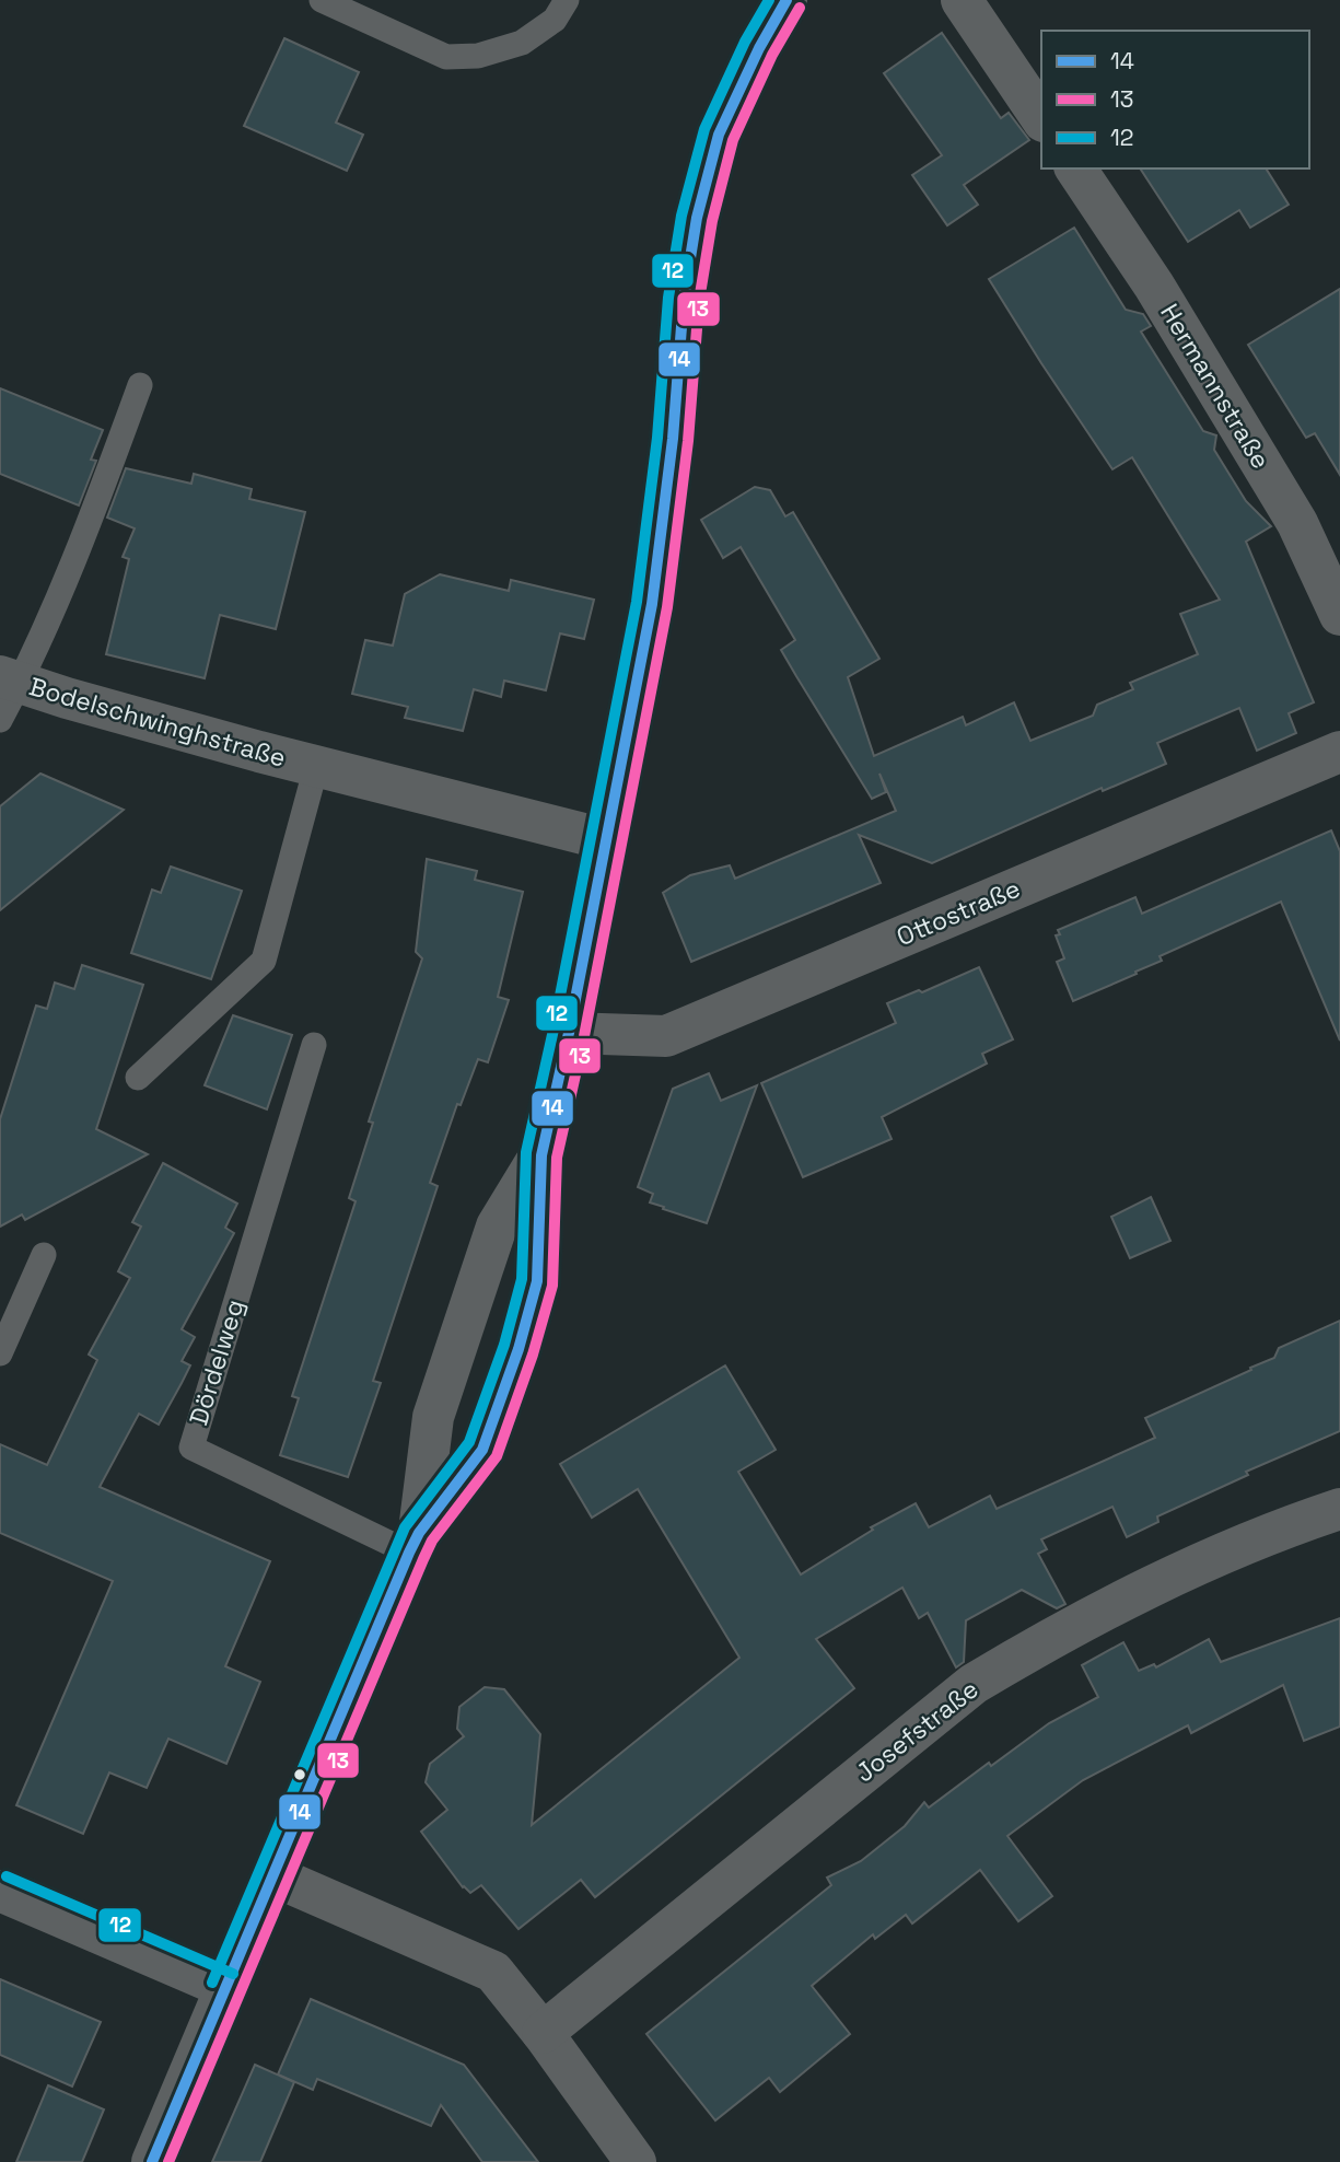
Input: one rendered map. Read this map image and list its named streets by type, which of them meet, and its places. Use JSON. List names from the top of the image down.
{
  "streets": {
    "street": [
      "Hermannstraße",
      "Bodelschwinghstraße",
      "Ottostraße",
      "Josefstraße"
    ],
    "lane": ["Dördelweg"]
  },
  "lines": ["transit line 14", "transit line 12", "transit line 13"],
  "legend": ["14", "13", "12"]
}
